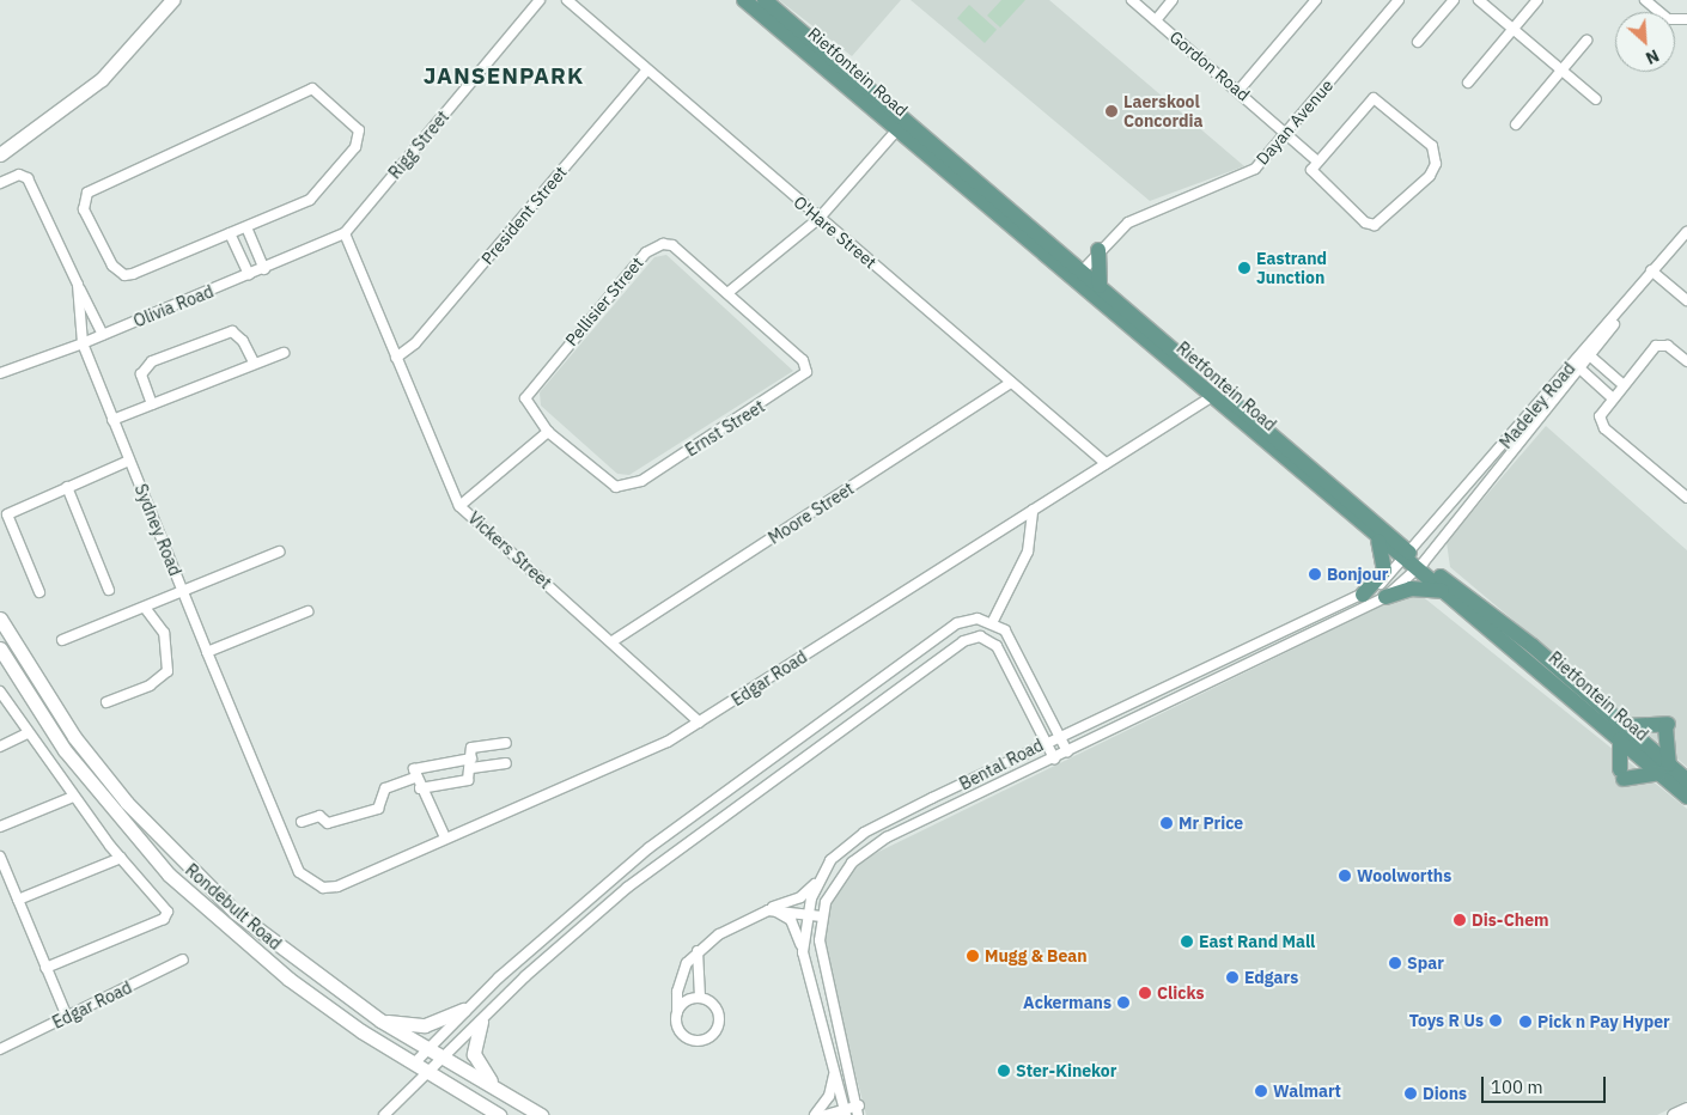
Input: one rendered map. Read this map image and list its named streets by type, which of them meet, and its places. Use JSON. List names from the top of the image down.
{
  "streets": {
    "main road": ["Rietfontein Road", "Rondebult Road"],
    "street": [
      "Gordon Road",
      "Dayan Avenue",
      "Rigg Street",
      "President Street",
      "O'Hare Street",
      "Pellisier Street",
      "Olivia Road",
      "Madeley Road",
      "Ernst Street",
      "Moore Street",
      "Sydney Road",
      "Vickers Street",
      "Edgar Road",
      "Bental Road"
    ]
  },
  "crossings": [
    ["Gordon Road", "Dayan Avenue"],
    ["Rietfontein Road", "Dayan Avenue"],
    ["Rietfontein Road", "Madeley Road"],
    ["Rietfontein Road", "Edgar Road"],
    ["Rietfontein Road", "Bental Road"],
    ["Rigg Street", "Olivia Road"],
    ["Rigg Street", "Vickers Street"],
    ["President Street", "O'Hare Street"],
    ["President Street", "Vickers Street"],
    ["O'Hare Street", "Moore Street"],
    ["O'Hare Street", "Edgar Road"],
    ["Pellisier Street", "Ernst Street"],
    ["Olivia Road", "Sydney Road"],
    ["Olivia Road", "Vickers Street"],
    ["Madeley Road", "Bental Road"],
    ["Moore Street", "Vickers Street"],
    ["Sydney Road", "Edgar Road"],
    ["Vickers Street", "Edgar Road"]
  ],
  "districts": ["JANSENPARK"],
  "places": [
    "Laerskool Concordia",
    "Eastrand Junction",
    "Bonjour",
    "Mr Price",
    "Woolworths",
    "Dis-Chem",
    "East Rand Mall",
    "Mugg & Bean",
    "Spar",
    "Edgars",
    "Clicks",
    "Ackermans",
    "Toys R Us",
    "Pick n Pay Hyper",
    "Ster-Kinekor",
    "Walmart",
    "Dions"
  ],
  "scale_bar": "100 m",
  "north": "bottom right"
}
